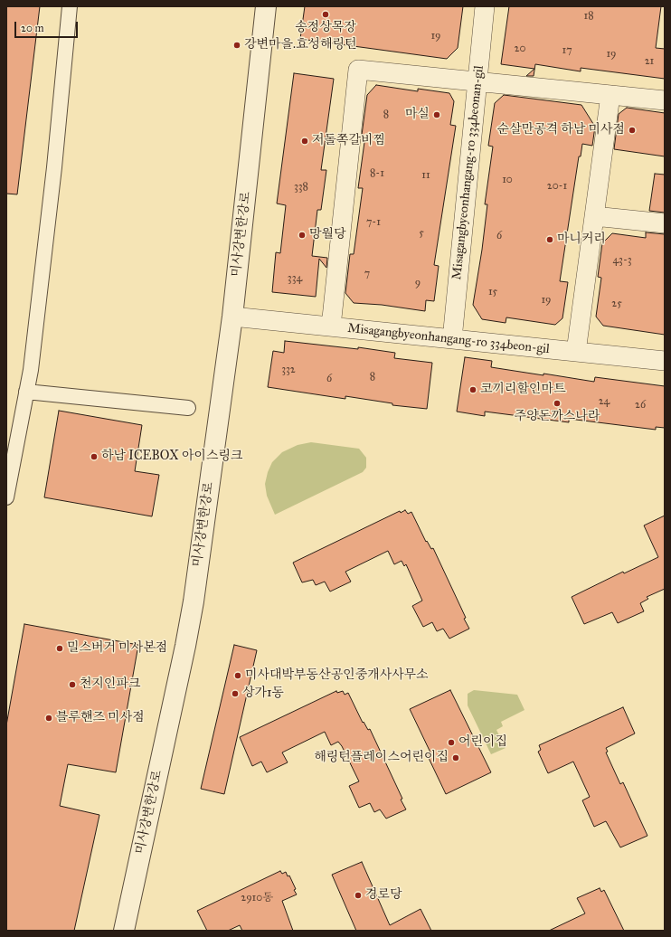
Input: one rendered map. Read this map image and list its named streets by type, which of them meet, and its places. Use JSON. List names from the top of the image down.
{
  "streets": {
    "street": ["Misagangbyeonhangang-ro 334beonan-gil", "미사강변한강로", "Misagangbyeonhangang-ro 334beon-gil"]
  },
  "crossings": [
    ["Misagangbyeonhangang-ro 334beonan-gil", "Misagangbyeonhangang-ro 334beon-gil"],
    ["미사강변한강로", "Misagangbyeonhangang-ro 334beon-gil"]
  ],
  "places": [
    "송정상목장",
    "강변마을.효성해링턴",
    "마실",
    "순살만공격 하남 미사점",
    "저돌쪽갈비찜",
    "망월당",
    "마니커리",
    "코끼리할인마트",
    "주양돈까스나라",
    "하남 ICEBOX 아이스링크",
    "밀스버거 미사본점",
    "미사대박부동산공인중개사사무소",
    "천지인파크",
    "상가1동",
    "블루핸즈 미사점",
    "어린이집",
    "해링턴플레이스어린이집",
    "경로당"
  ],
  "house_numbers": [
    "18",
    "19",
    "20",
    "17",
    "19",
    "21",
    "8",
    "8-1",
    "11",
    "10",
    "20-1",
    "338",
    "7-1",
    "5",
    "6",
    "43-3",
    "7",
    "334",
    "9",
    "15",
    "19",
    "25",
    "332",
    "8",
    "6",
    "24",
    "26",
    "2910동"
  ],
  "scale_bar": "20 m"
}
